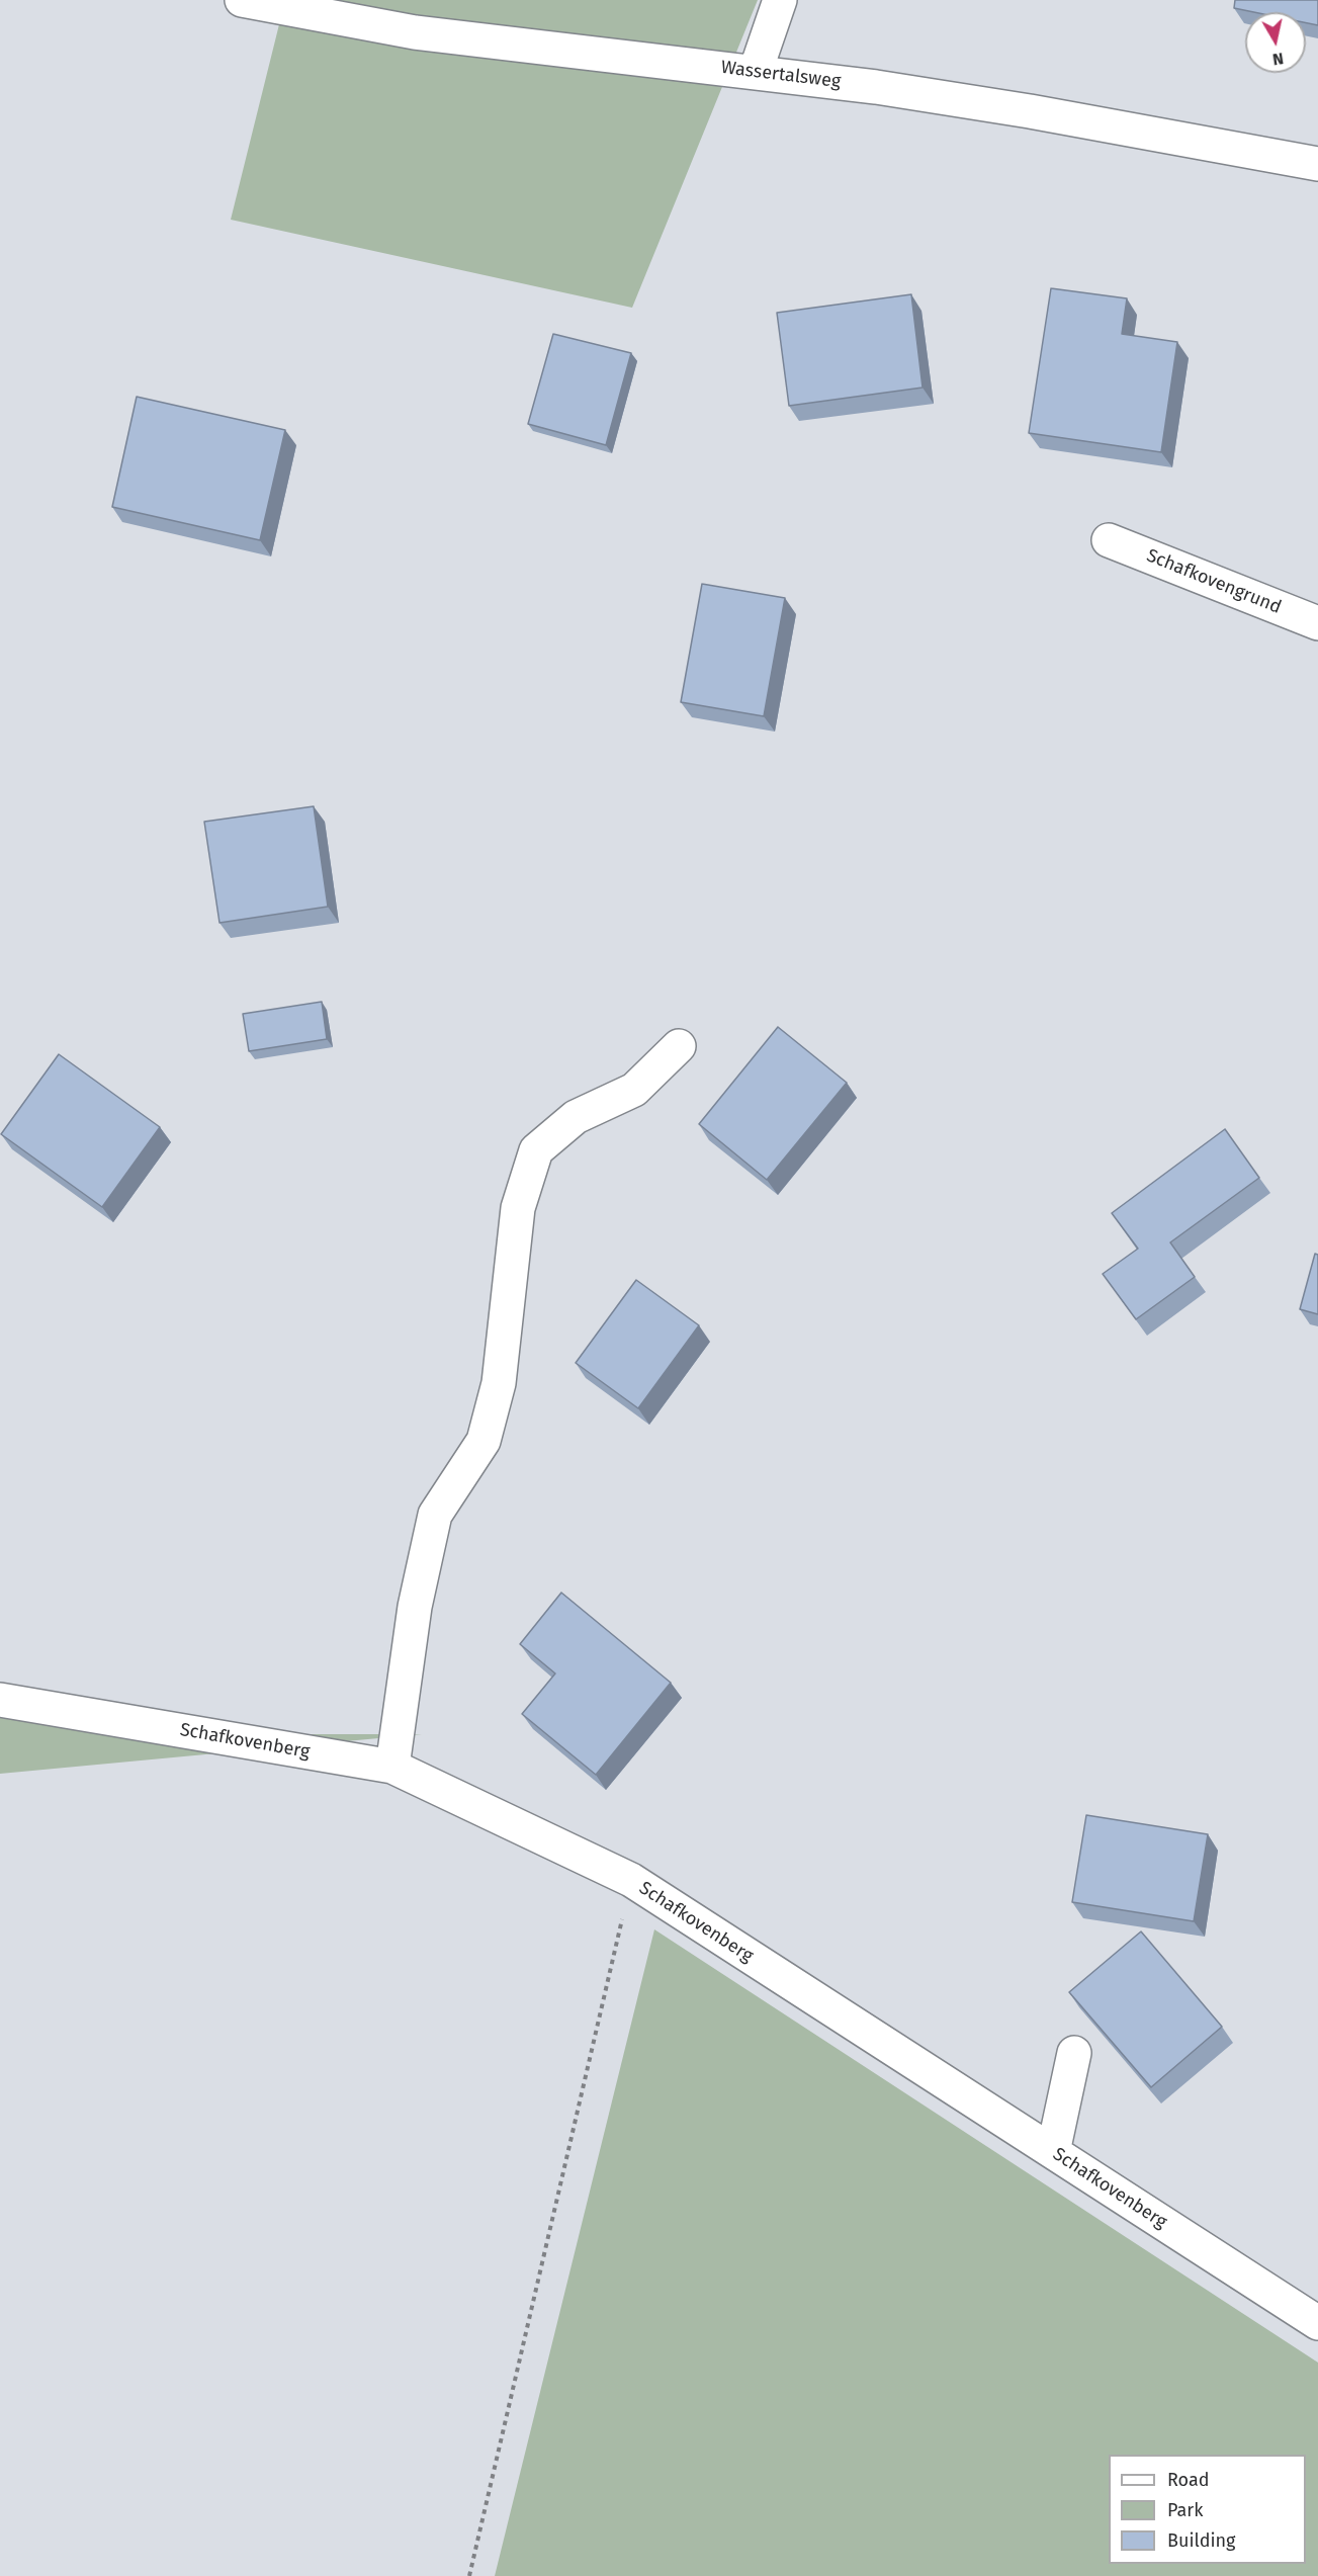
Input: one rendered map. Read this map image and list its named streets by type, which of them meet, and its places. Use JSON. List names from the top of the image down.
{
  "streets": {
    "street": ["Wassertalsweg", "Schafkovengrund", "Schafkovenberg"]
  },
  "legend": ["Road", "Park", "Building"],
  "north": "bottom"
}
